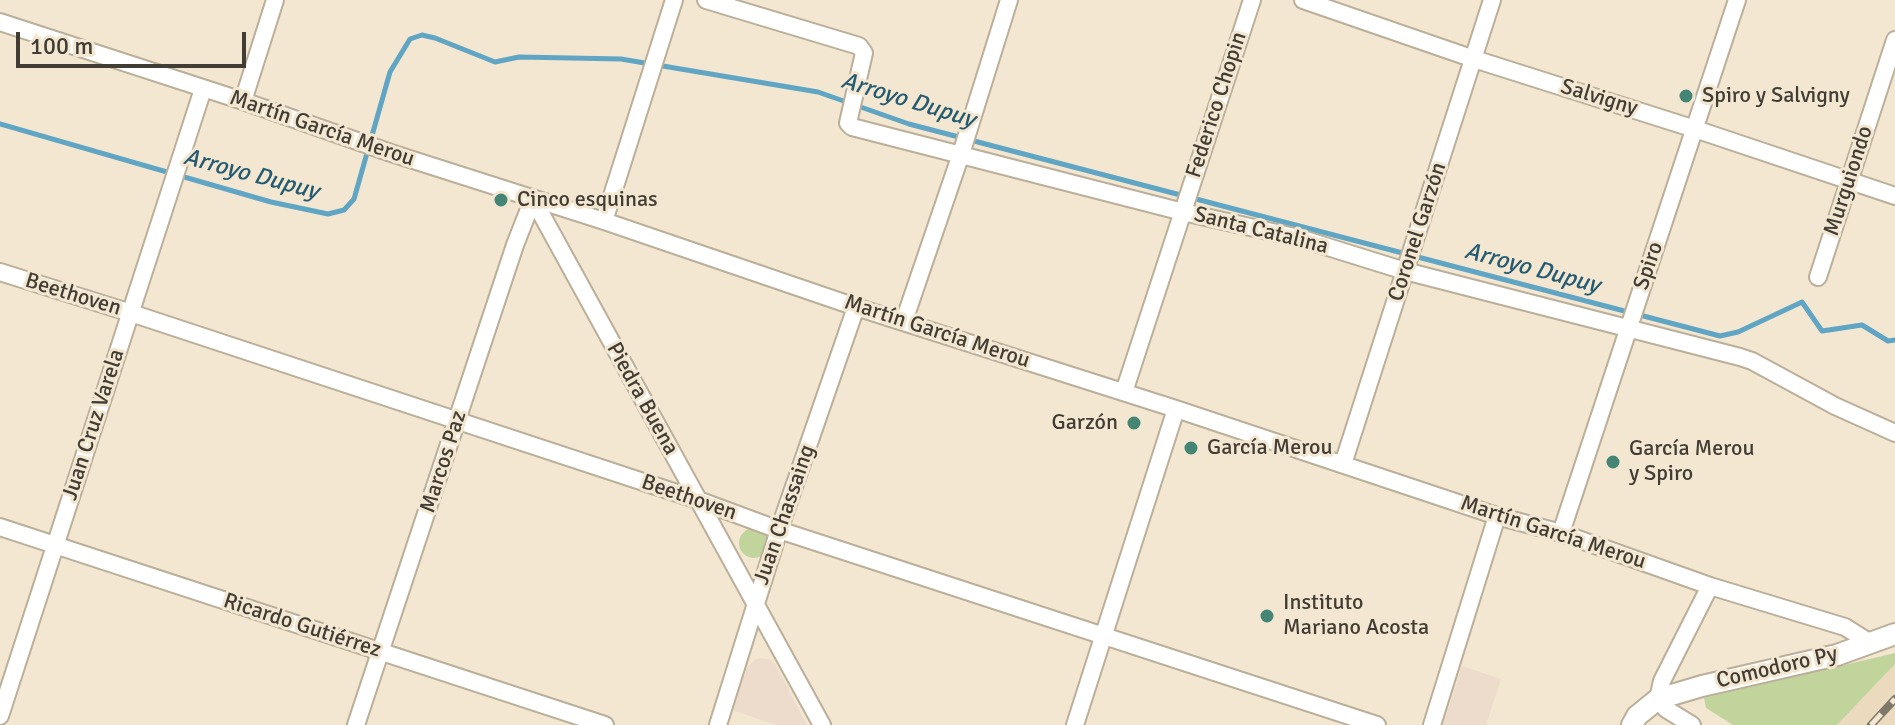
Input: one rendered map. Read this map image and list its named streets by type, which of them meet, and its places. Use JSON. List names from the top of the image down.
{
  "streets": {
    "main road": ["Comodoro Py"],
    "street": [
      "Salvigny",
      "Federico Chopin",
      "Martín García Merou",
      "Murguiondo",
      "Santa Catalina",
      "Coronel Garzón",
      "Spiro",
      "Beethoven",
      "Piedra Buena",
      "Juan Cruz Varela",
      "Marcos Paz",
      "Juan Chassaing",
      "Ricardo Gutiérrez"
    ]
  },
  "crossings": [
    ["Salvigny", "Murguiondo"],
    ["Salvigny", "Coronel Garzón"],
    ["Salvigny", "Spiro"],
    ["Federico Chopin", "Martín García Merou"],
    ["Federico Chopin", "Santa Catalina"],
    ["Martín García Merou", "Coronel Garzón"],
    ["Martín García Merou", "Spiro"],
    ["Martín García Merou", "Piedra Buena"],
    ["Martín García Merou", "Juan Cruz Varela"],
    ["Martín García Merou", "Marcos Paz"],
    ["Martín García Merou", "Juan Chassaing"],
    ["Martín García Merou", "Comodoro Py"],
    ["Santa Catalina", "Coronel Garzón"],
    ["Santa Catalina", "Spiro"],
    ["Beethoven", "Piedra Buena"],
    ["Beethoven", "Juan Cruz Varela"],
    ["Beethoven", "Marcos Paz"],
    ["Beethoven", "Juan Chassaing"],
    ["Piedra Buena", "Marcos Paz"],
    ["Piedra Buena", "Juan Chassaing"],
    ["Juan Cruz Varela", "Ricardo Gutiérrez"],
    ["Marcos Paz", "Ricardo Gutiérrez"]
  ],
  "water": ["Arroyo Dupuy"],
  "places": [
    "Spiro y Salvigny",
    "Cinco esquinas",
    "Garzón",
    "García Merou",
    "García Merou y Spiro",
    "Instituto Mariano Acosta"
  ],
  "scale_bar": "100 m"
}
